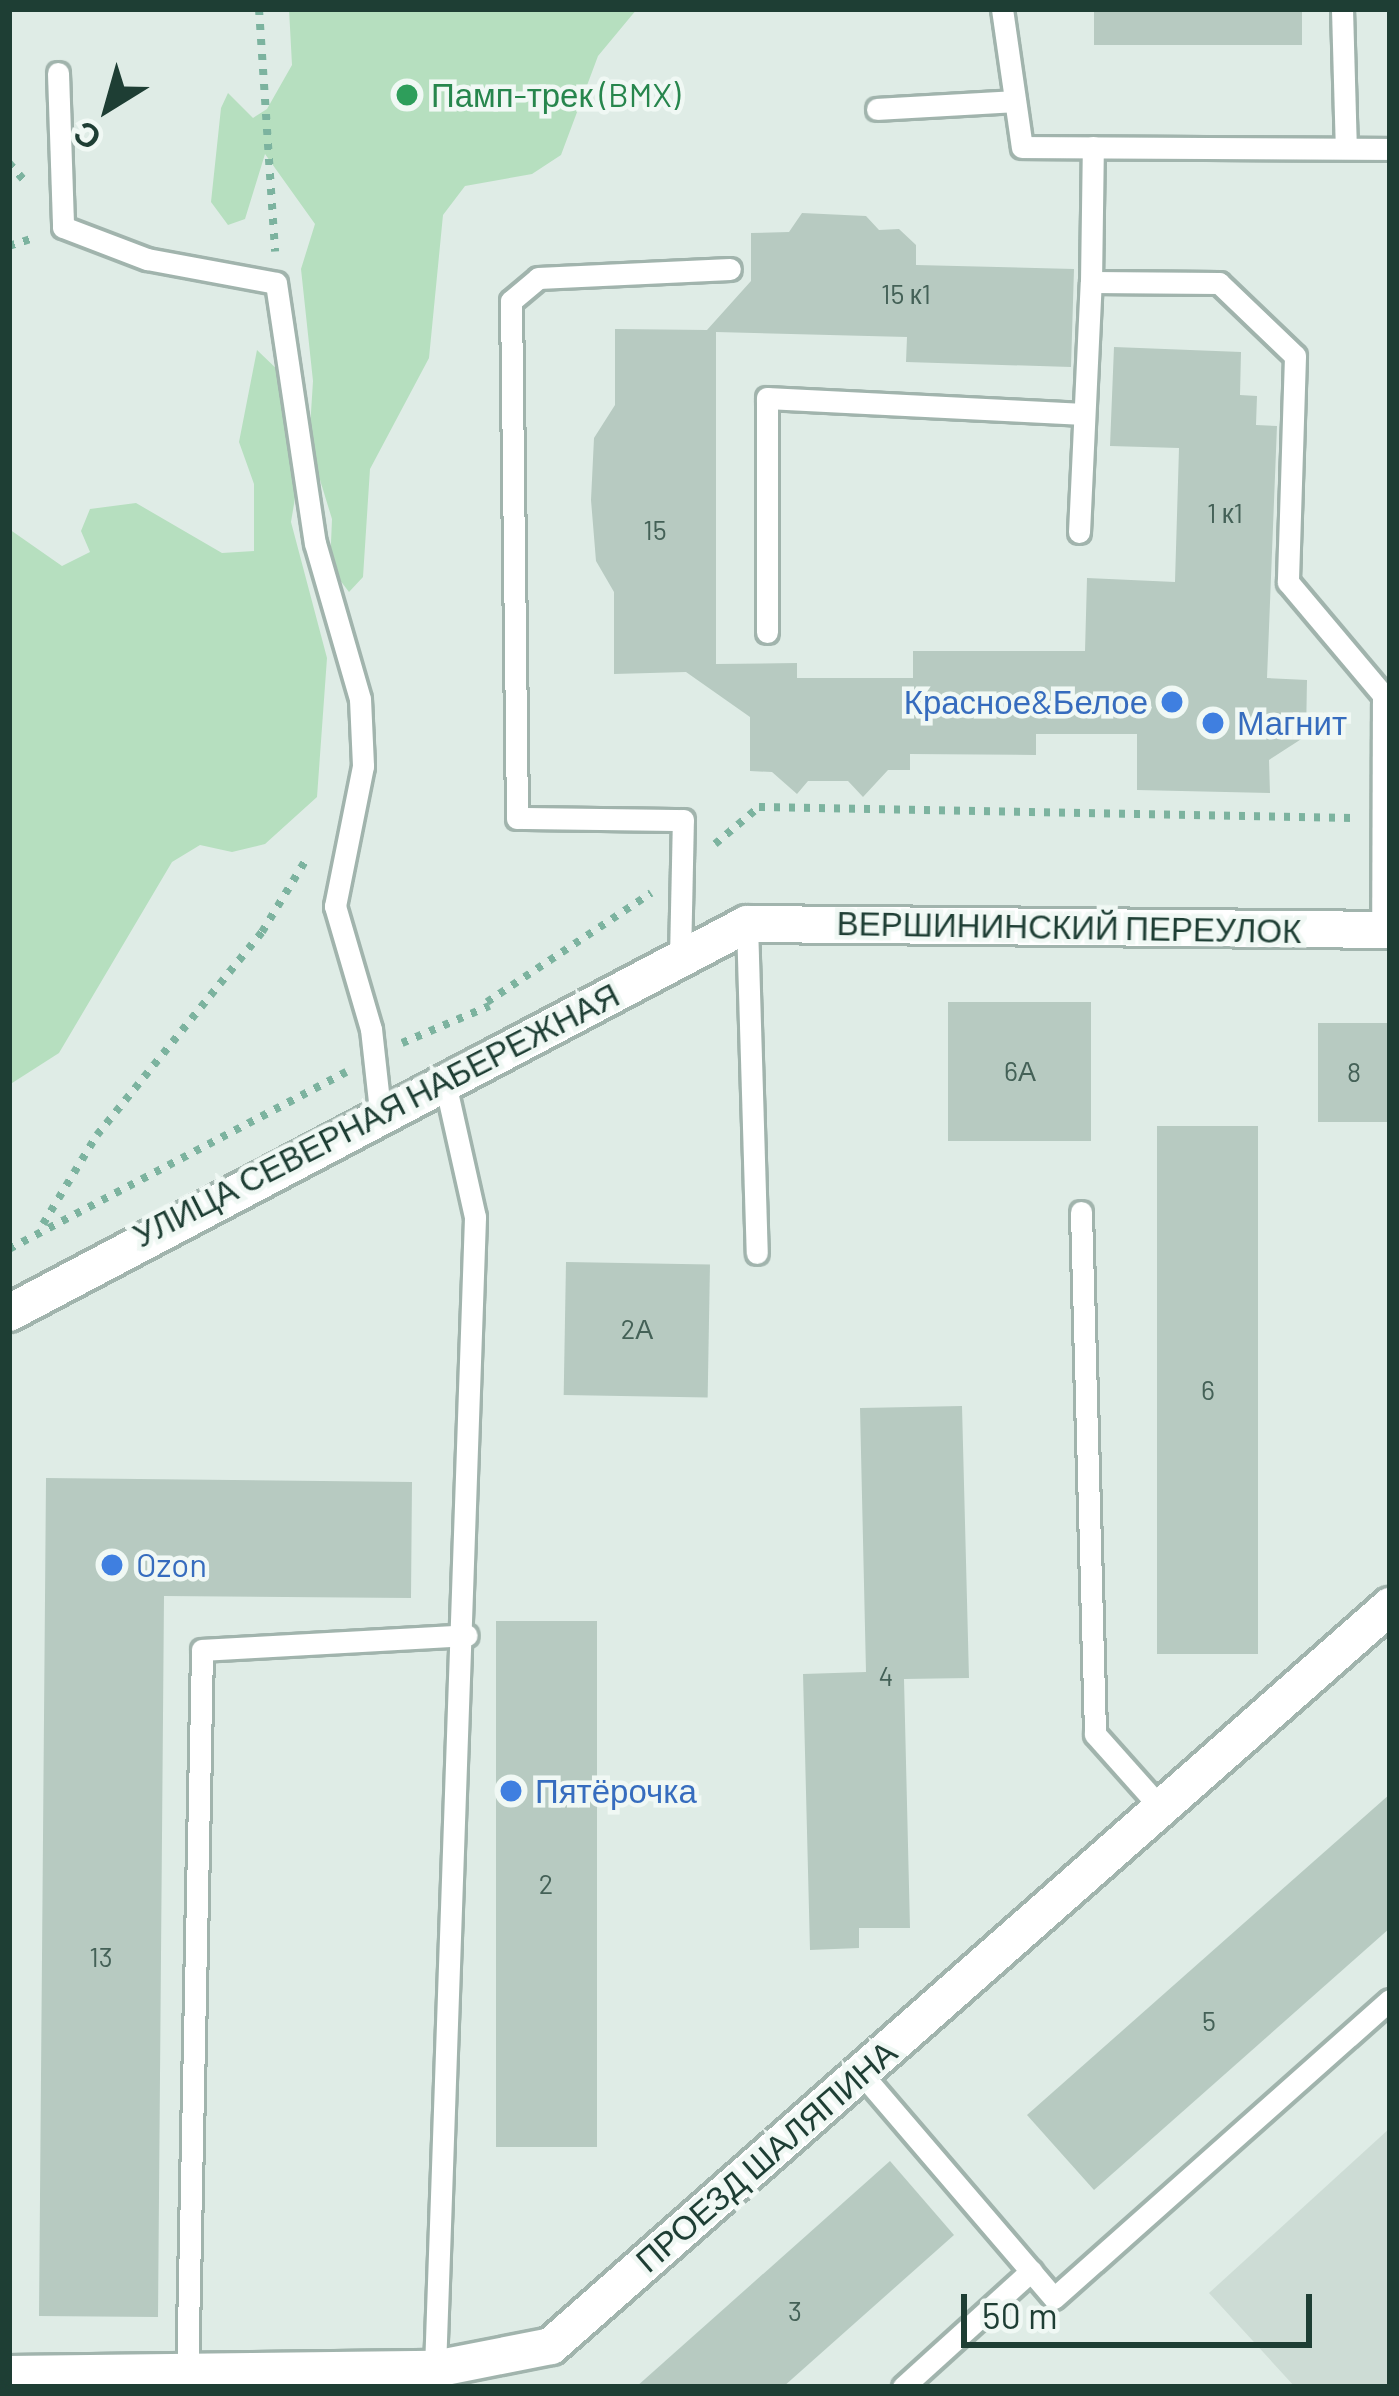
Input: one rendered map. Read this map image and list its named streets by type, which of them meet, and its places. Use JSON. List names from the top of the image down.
{
  "streets": {
    "street": ["ВЕРШИНИНСКИЙ ПЕРЕУЛОК", "УЛИЦА СЕВЕРНАЯ НАБЕРЕЖНАЯ", "ПРОЕЗД ШАЛЯПИНА"]
  },
  "crossings": [
    ["ВЕРШИНИНСКИЙ ПЕРЕУЛОК", "УЛИЦА СЕВЕРНАЯ НАБЕРЕЖНАЯ"]
  ],
  "places": [
    "Памп-трек (BMX)",
    "Красное&Белое",
    "Магнит",
    "Ozon",
    "Пятёрочка"
  ],
  "house_numbers": [
    "15 к1",
    "1 к1",
    "15",
    "6А",
    "8",
    "2А",
    "6",
    "4",
    "2",
    "13",
    "5",
    "3"
  ],
  "scale_bar": "50 m",
  "north": "bottom left"
}
